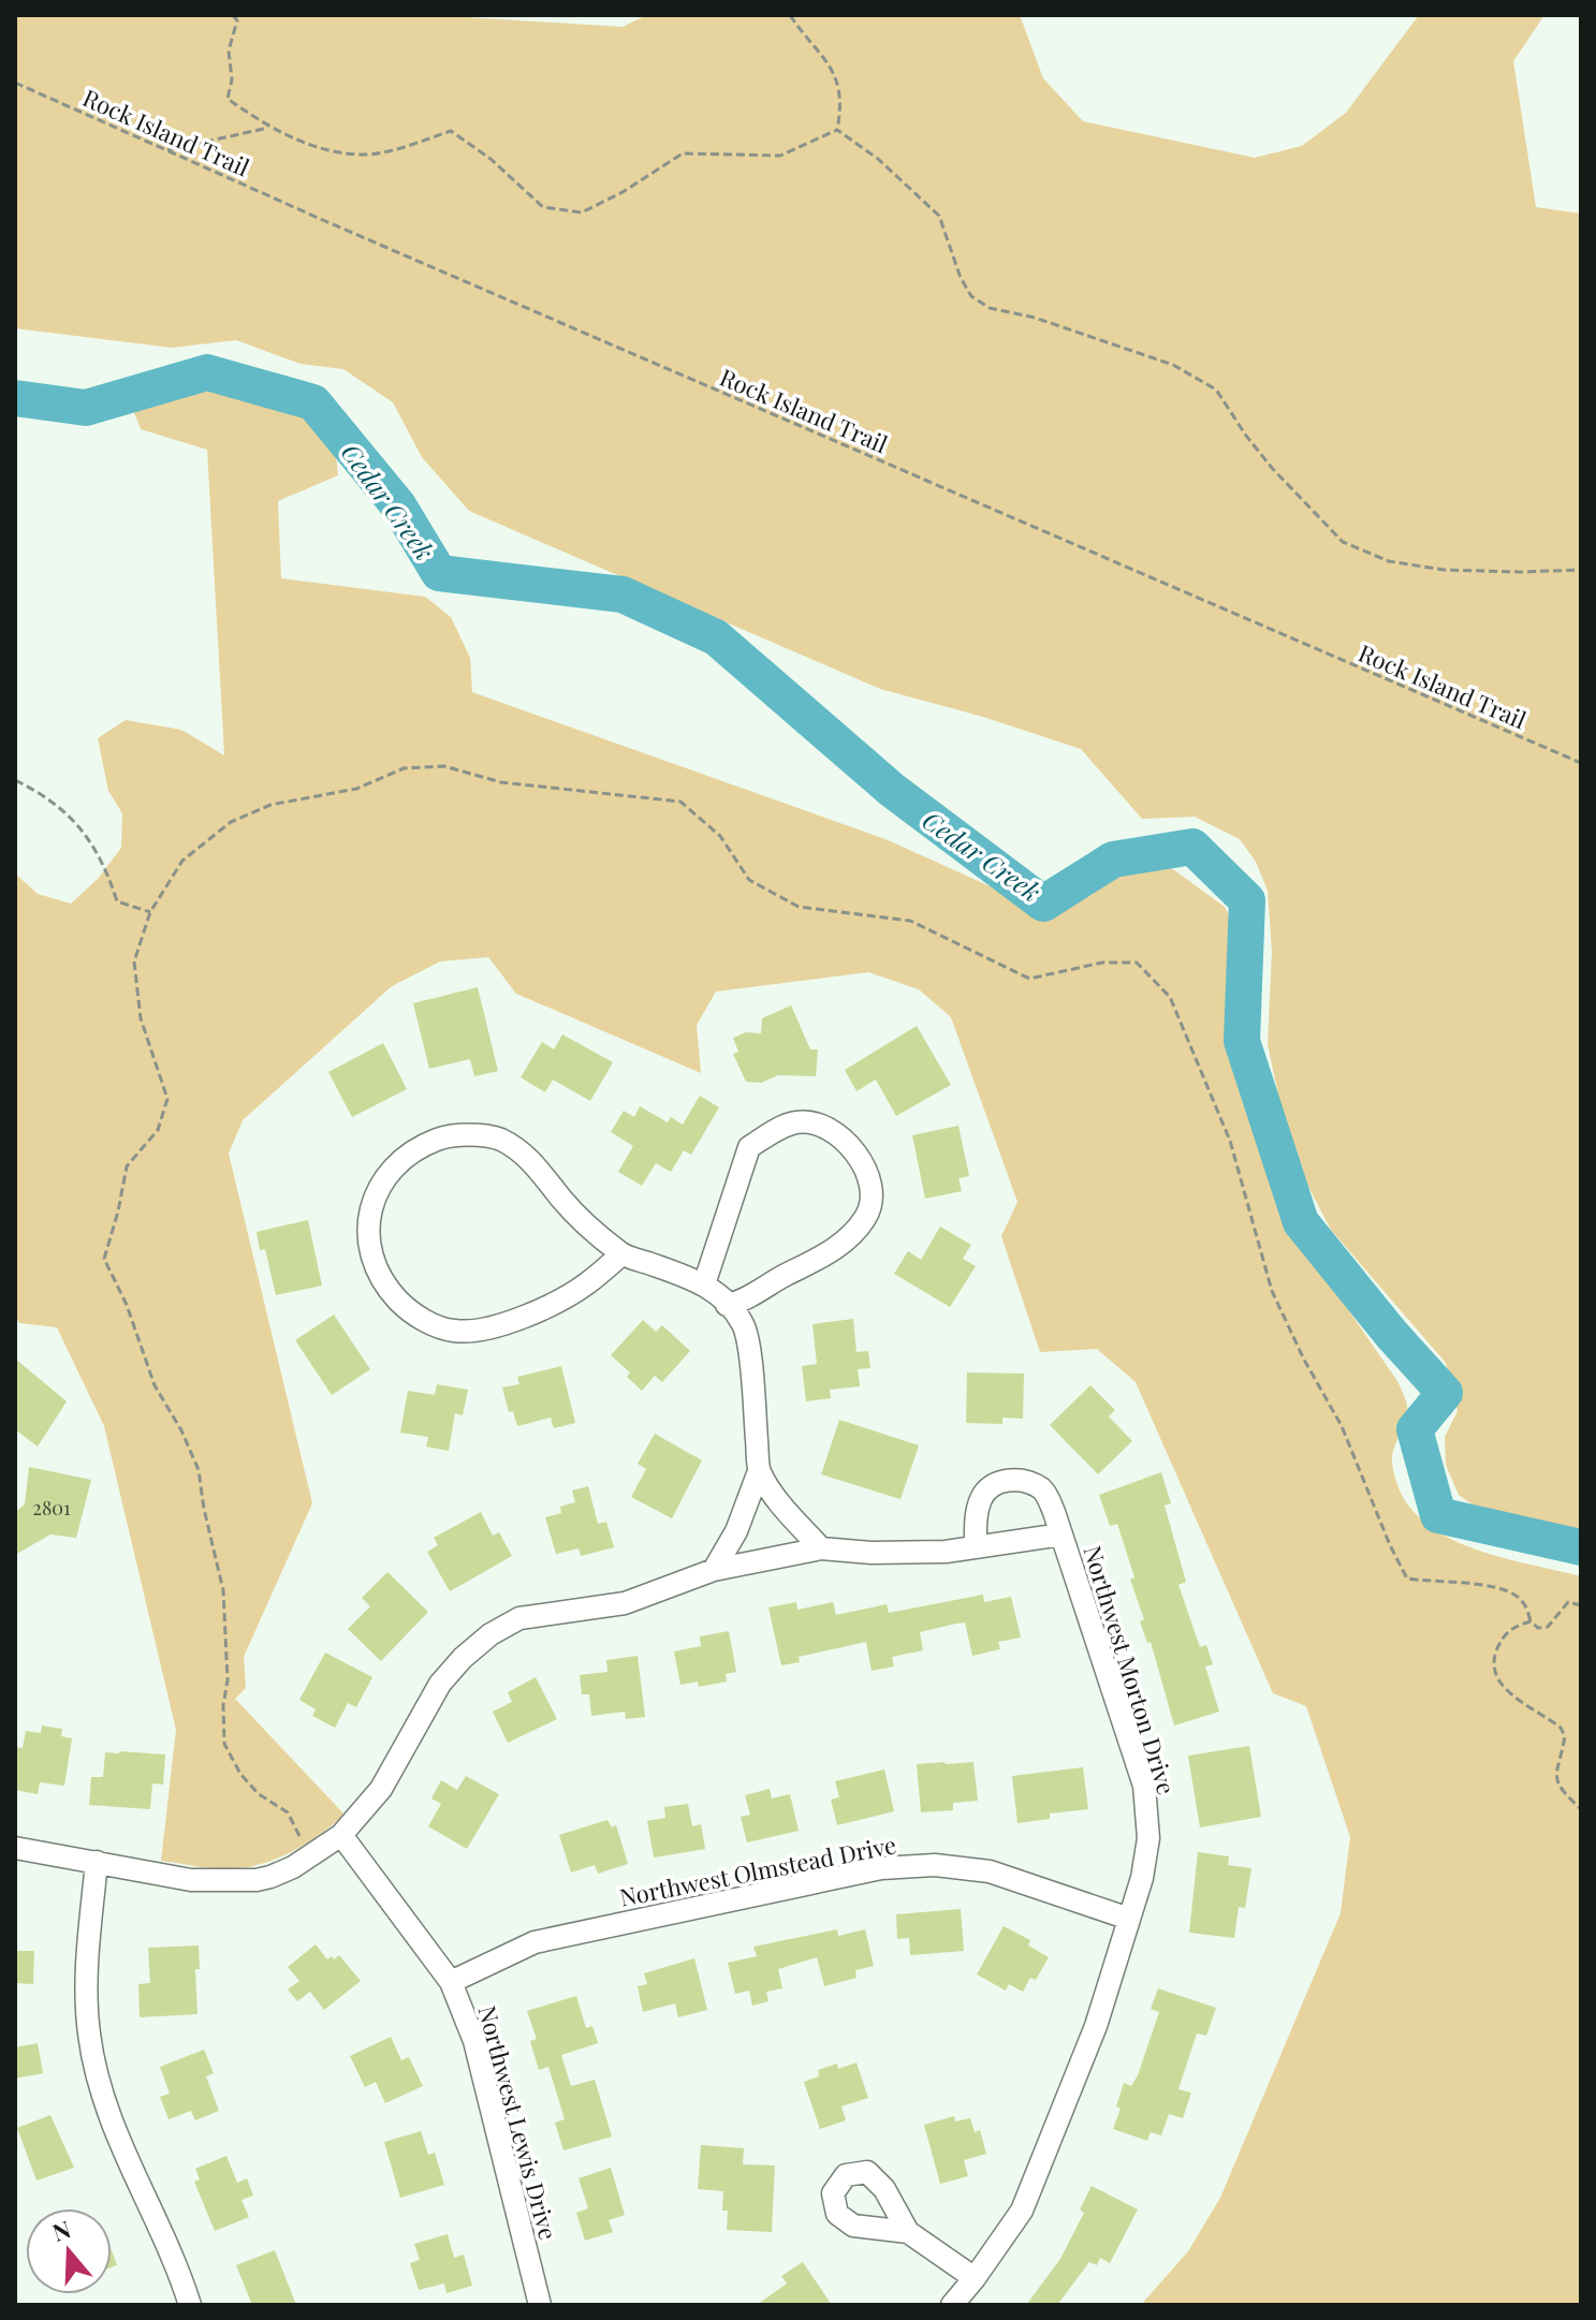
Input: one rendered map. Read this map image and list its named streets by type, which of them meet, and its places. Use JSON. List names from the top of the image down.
{
  "streets": {
    "street": ["Northwest Morton Drive", "Northwest Olmstead Drive", "Northwest Lewis Drive"],
    "path": ["Rock Island Trail"]
  },
  "crossings": [
    ["Northwest Morton Drive", "Northwest Olmstead Drive"],
    ["Northwest Olmstead Drive", "Northwest Lewis Drive"]
  ],
  "water": ["Cedar Creek"],
  "house_numbers": ["2801"],
  "north": "top"
}
